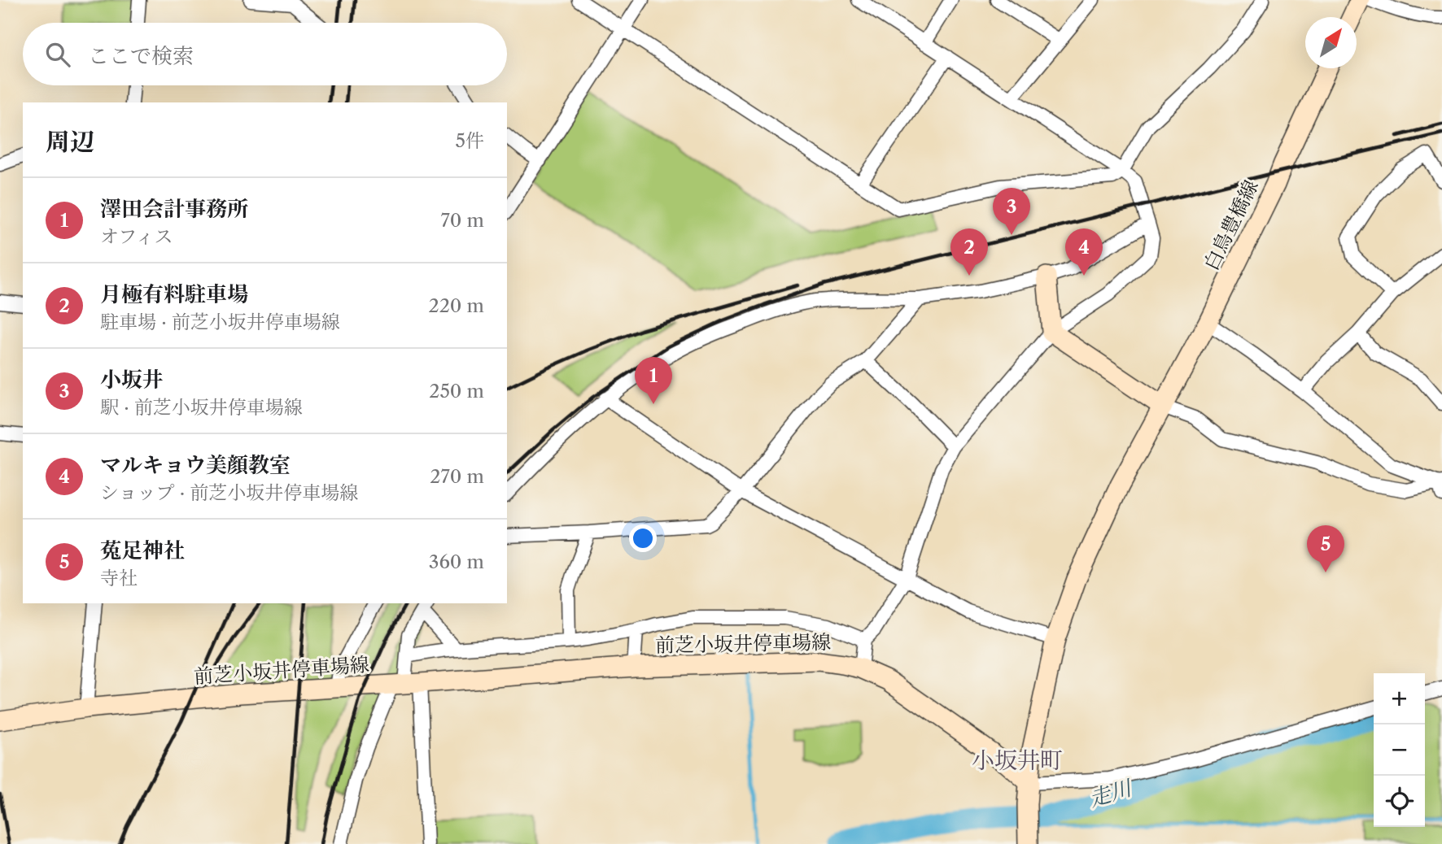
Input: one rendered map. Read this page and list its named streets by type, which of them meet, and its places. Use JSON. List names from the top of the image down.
{
  "streets": {
    "main road": ["白鳥豊橋線", "前芝小坂井停車場線"]
  },
  "districts": ["小坂井町"],
  "water": ["走川"],
  "north": "top right",
  "page": {
    "search": "ここで検索",
    "heading": ["周辺", "5件"],
    "list": [
      {
        "mark": "1",
        "name": "澤田会計事務所",
        "note": "オフィス",
        "value": "70 m"
      },
      {
        "mark": "2",
        "name": "月極有料駐車場",
        "note": "駐車場 · 前芝小坂井停車場線",
        "value": "220 m"
      },
      {
        "mark": "3",
        "name": "小坂井",
        "note": "駅 · 前芝小坂井停車場線",
        "value": "250 m"
      },
      {
        "mark": "4",
        "name": "マルキョウ美顔教室",
        "note": "ショップ · 前芝小坂井停車場線",
        "value": "270 m"
      },
      {
        "mark": "5",
        "name": "菟足神社",
        "note": "寺社",
        "value": "360 m"
      }
    ],
    "pins": [
      "3",
      "2",
      "4",
      "1",
      "5"
    ],
    "map_buttons": ["+", "−"]
  }
}
